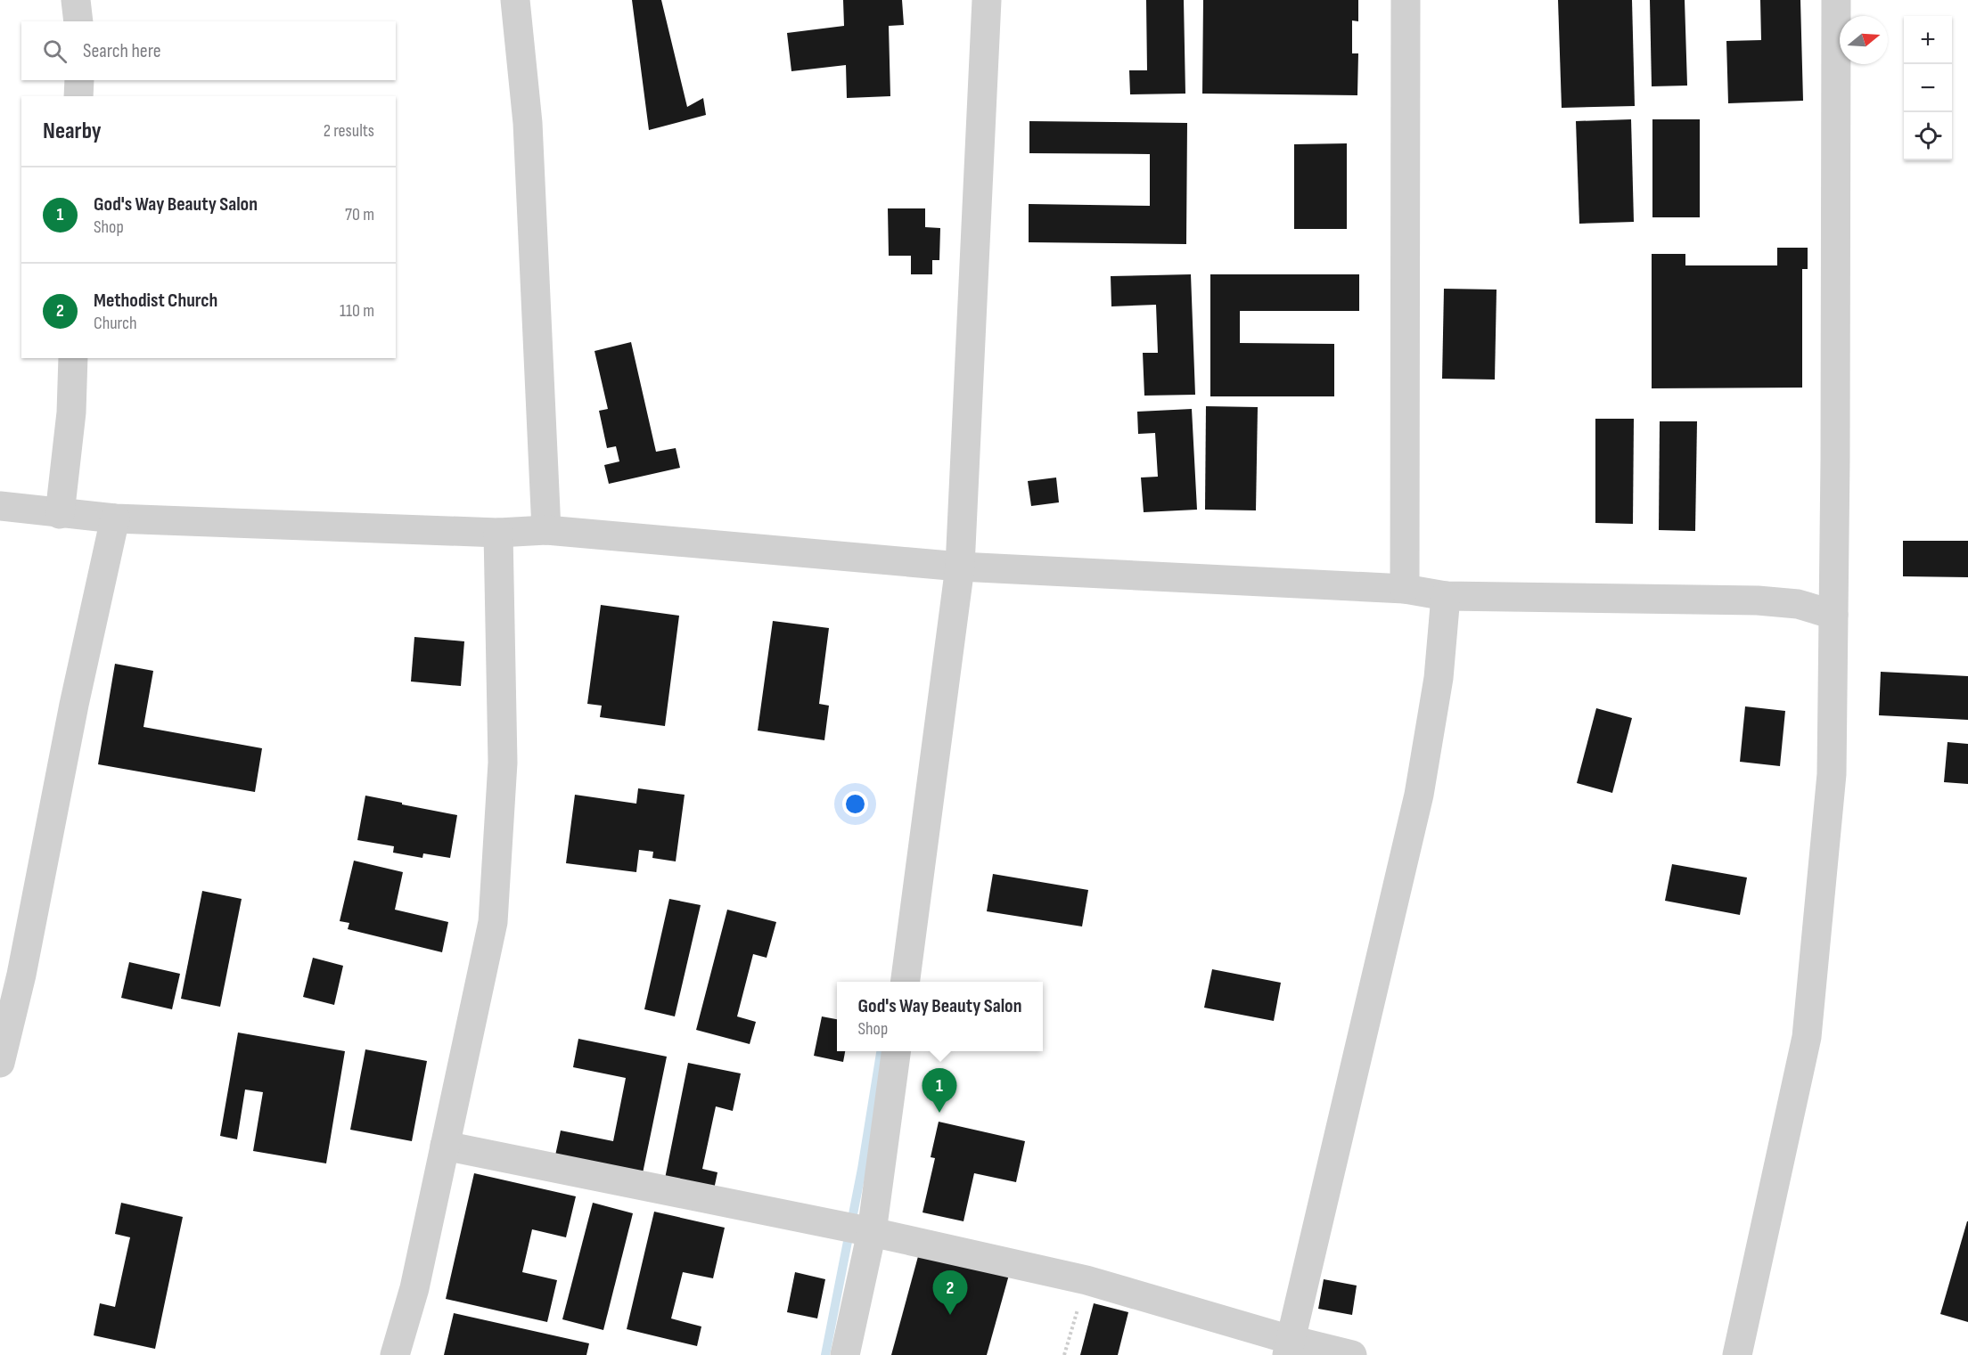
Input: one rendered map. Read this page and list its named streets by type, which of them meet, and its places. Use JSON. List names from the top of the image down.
{
  "north": "right",
  "page": {
    "map_buttons": ["+", "−"],
    "search": "Search here",
    "heading": ["Nearby", "2 results"],
    "list": [
      {
        "mark": "1",
        "name": "God's Way Beauty Salon",
        "note": "Shop",
        "value": "70 m"
      },
      {
        "mark": "2",
        "name": "Methodist Church",
        "note": "Church",
        "value": "110 m"
      }
    ],
    "popup": ["God's Way Beauty Salon", "Shop"],
    "pins": ["1", "2"]
  }
}
